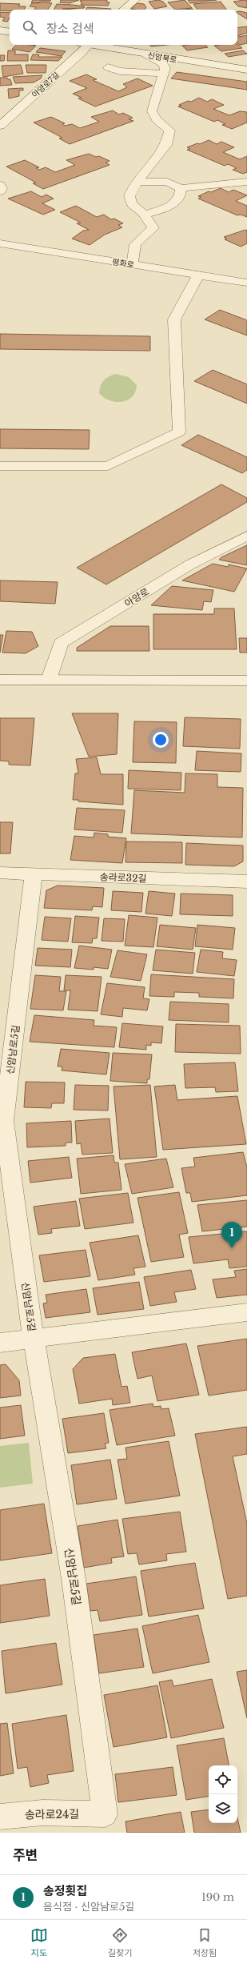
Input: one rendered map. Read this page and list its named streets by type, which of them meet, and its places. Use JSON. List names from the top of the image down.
{
  "streets": {
    "street": [
      "신암북로",
      "아양로7길",
      "평화로",
      "아양로",
      "송라로32길",
      "신암남로5길",
      "송라로24길"
    ]
  },
  "crossings": [
    ["송라로32길", "신암남로5길"],
    ["신암남로5길", "송라로24길"]
  ],
  "page": {
    "search": "장소 검색",
    "pins": "1",
    "heading": "주변",
    "list": [
      {
        "mark": "1",
        "name": "송정횟집",
        "note": "음식점 · 신암남로5길",
        "value": "190 m"
      }
    ],
    "nav": ["지도", "길찾기", "저장됨"]
  }
}
